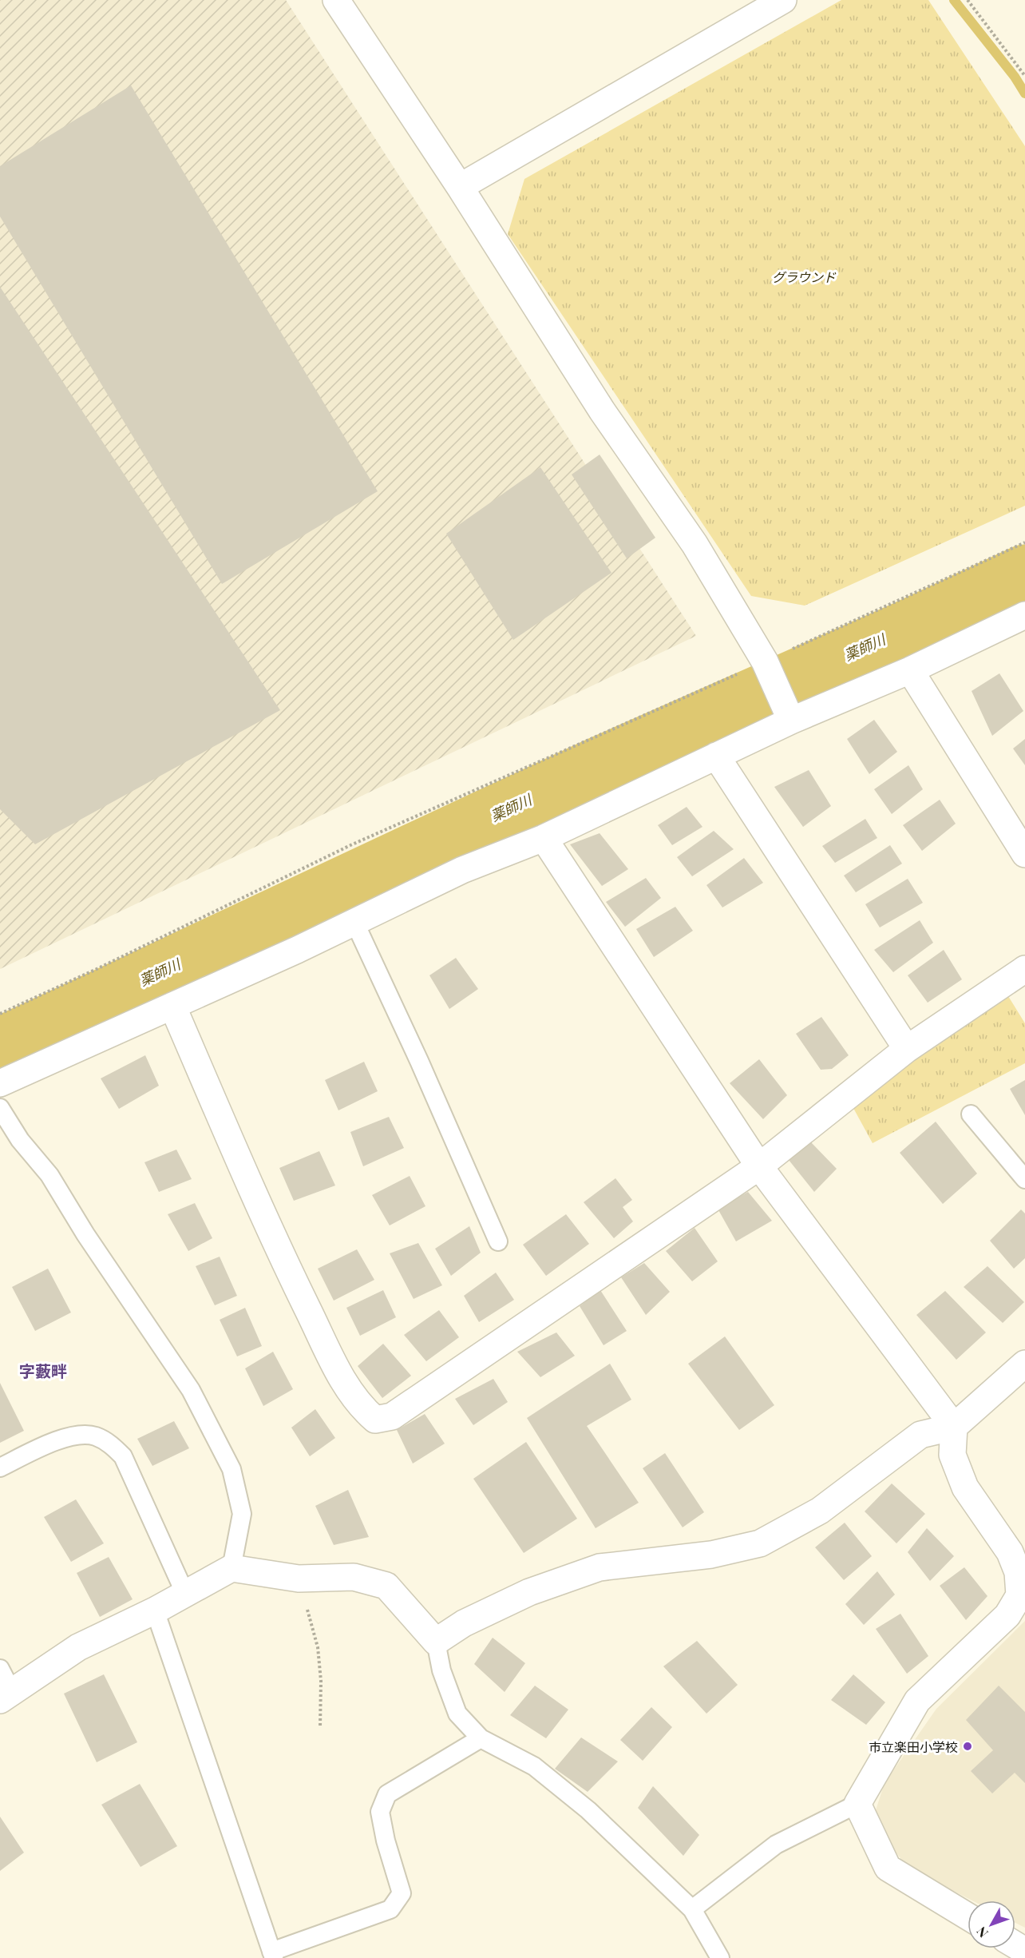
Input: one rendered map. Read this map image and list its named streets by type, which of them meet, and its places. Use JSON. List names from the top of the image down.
{
  "districts": ["字藪畔"],
  "water": ["薬師川"],
  "parks": ["グラウンド"],
  "places": ["市立楽田小学校"],
  "north": "bottom left"
}
